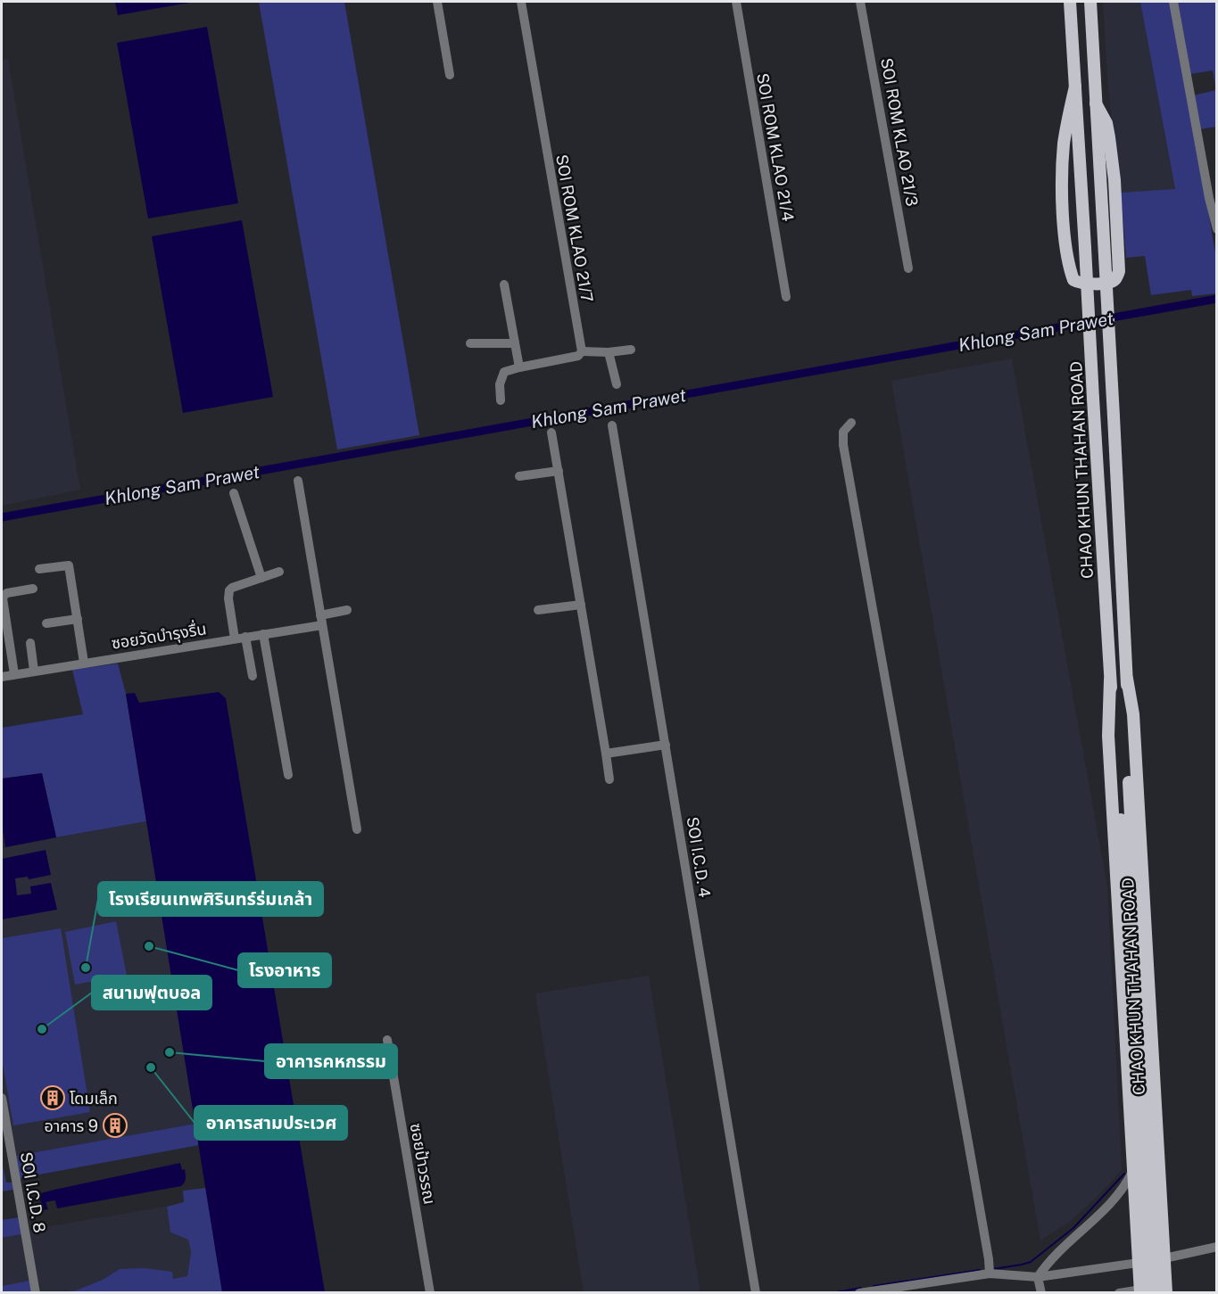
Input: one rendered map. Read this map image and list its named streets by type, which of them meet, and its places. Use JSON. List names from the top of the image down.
{
  "streets": {
    "main road": ["CHAO KHUN THAHAN ROAD"],
    "street": [
      "SOI ROM KLAO 21/3",
      "SOI ROM KLAO 21/4",
      "SOI ROM KLAO 21/7",
      "ซอยวัดบำรุงรื่น",
      "SOI I.C.D. 4",
      "ซอยป้าวรรณ",
      "SOI I.C.D. 8"
    ]
  },
  "water": ["Khlong Sam Prawet"],
  "places": {
    "other": [
      "โรงอาหาร",
      "โรงเรียนเทพศิรินทร์ร่มเกล้า",
      "สนามฟุตบอล",
      "อาคารคหกรรม",
      "อาคารสามประเวศ"
    ],
    "building": ["โดมเล็ก", "อาคาร 9"]
  }
}
